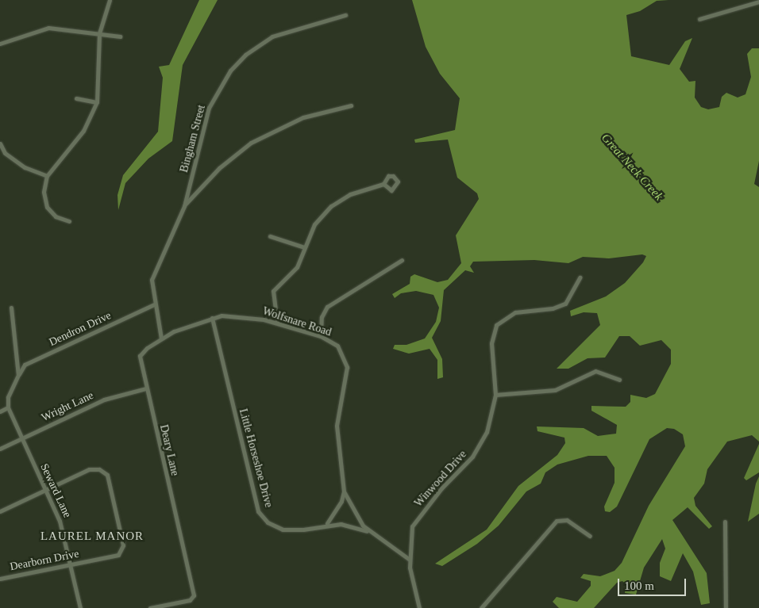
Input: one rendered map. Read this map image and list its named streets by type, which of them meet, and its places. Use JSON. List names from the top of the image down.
{
  "streets": {
    "street": [
      "Bingham Street",
      "Wolfsnare Road",
      "Dendron Drive",
      "Wright Lane",
      "Deary Lane",
      "Little Horseshoe Drive",
      "Winwood Drive",
      "Seward Lane",
      "Dearborn Drive"
    ]
  },
  "crossings": [
    ["Bingham Street", "Wolfsnare Road"],
    ["Bingham Street", "Dendron Drive"],
    ["Wolfsnare Road", "Deary Lane"],
    ["Wolfsnare Road", "Little Horseshoe Drive"],
    ["Wolfsnare Road", "Winwood Drive"],
    ["Dendron Drive", "Seward Lane"],
    ["Wright Lane", "Deary Lane"],
    ["Wright Lane", "Seward Lane"],
    ["Seward Lane", "Dearborn Drive"]
  ],
  "districts": ["LAUREL MANOR"],
  "water": ["Great Neck Creek"],
  "scale_bar": "100 m"
}
